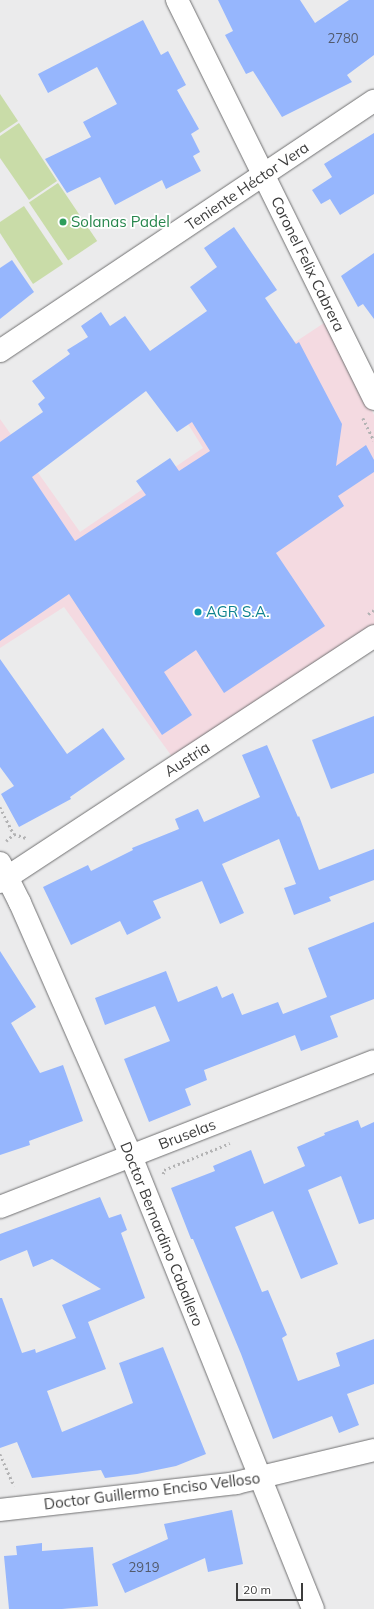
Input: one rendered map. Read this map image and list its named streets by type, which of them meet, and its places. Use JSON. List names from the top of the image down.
{
  "streets": {
    "street": [
      "Teniente Héctor Vera",
      "Coronel Felix Cabrera",
      "Austria",
      "Bruselas",
      "Doctor Bernardino Caballero",
      "Doctor Guillermo Enciso Velloso"
    ]
  },
  "crossings": [
    ["Teniente Héctor Vera", "Coronel Felix Cabrera"],
    ["Austria", "Doctor Bernardino Caballero"],
    ["Bruselas", "Doctor Bernardino Caballero"],
    ["Doctor Bernardino Caballero", "Doctor Guillermo Enciso Velloso"]
  ],
  "places": ["Solanas Padel", "AGR S.A."],
  "house_numbers": ["2780", "2919"],
  "scale_bar": "20 m"
}
